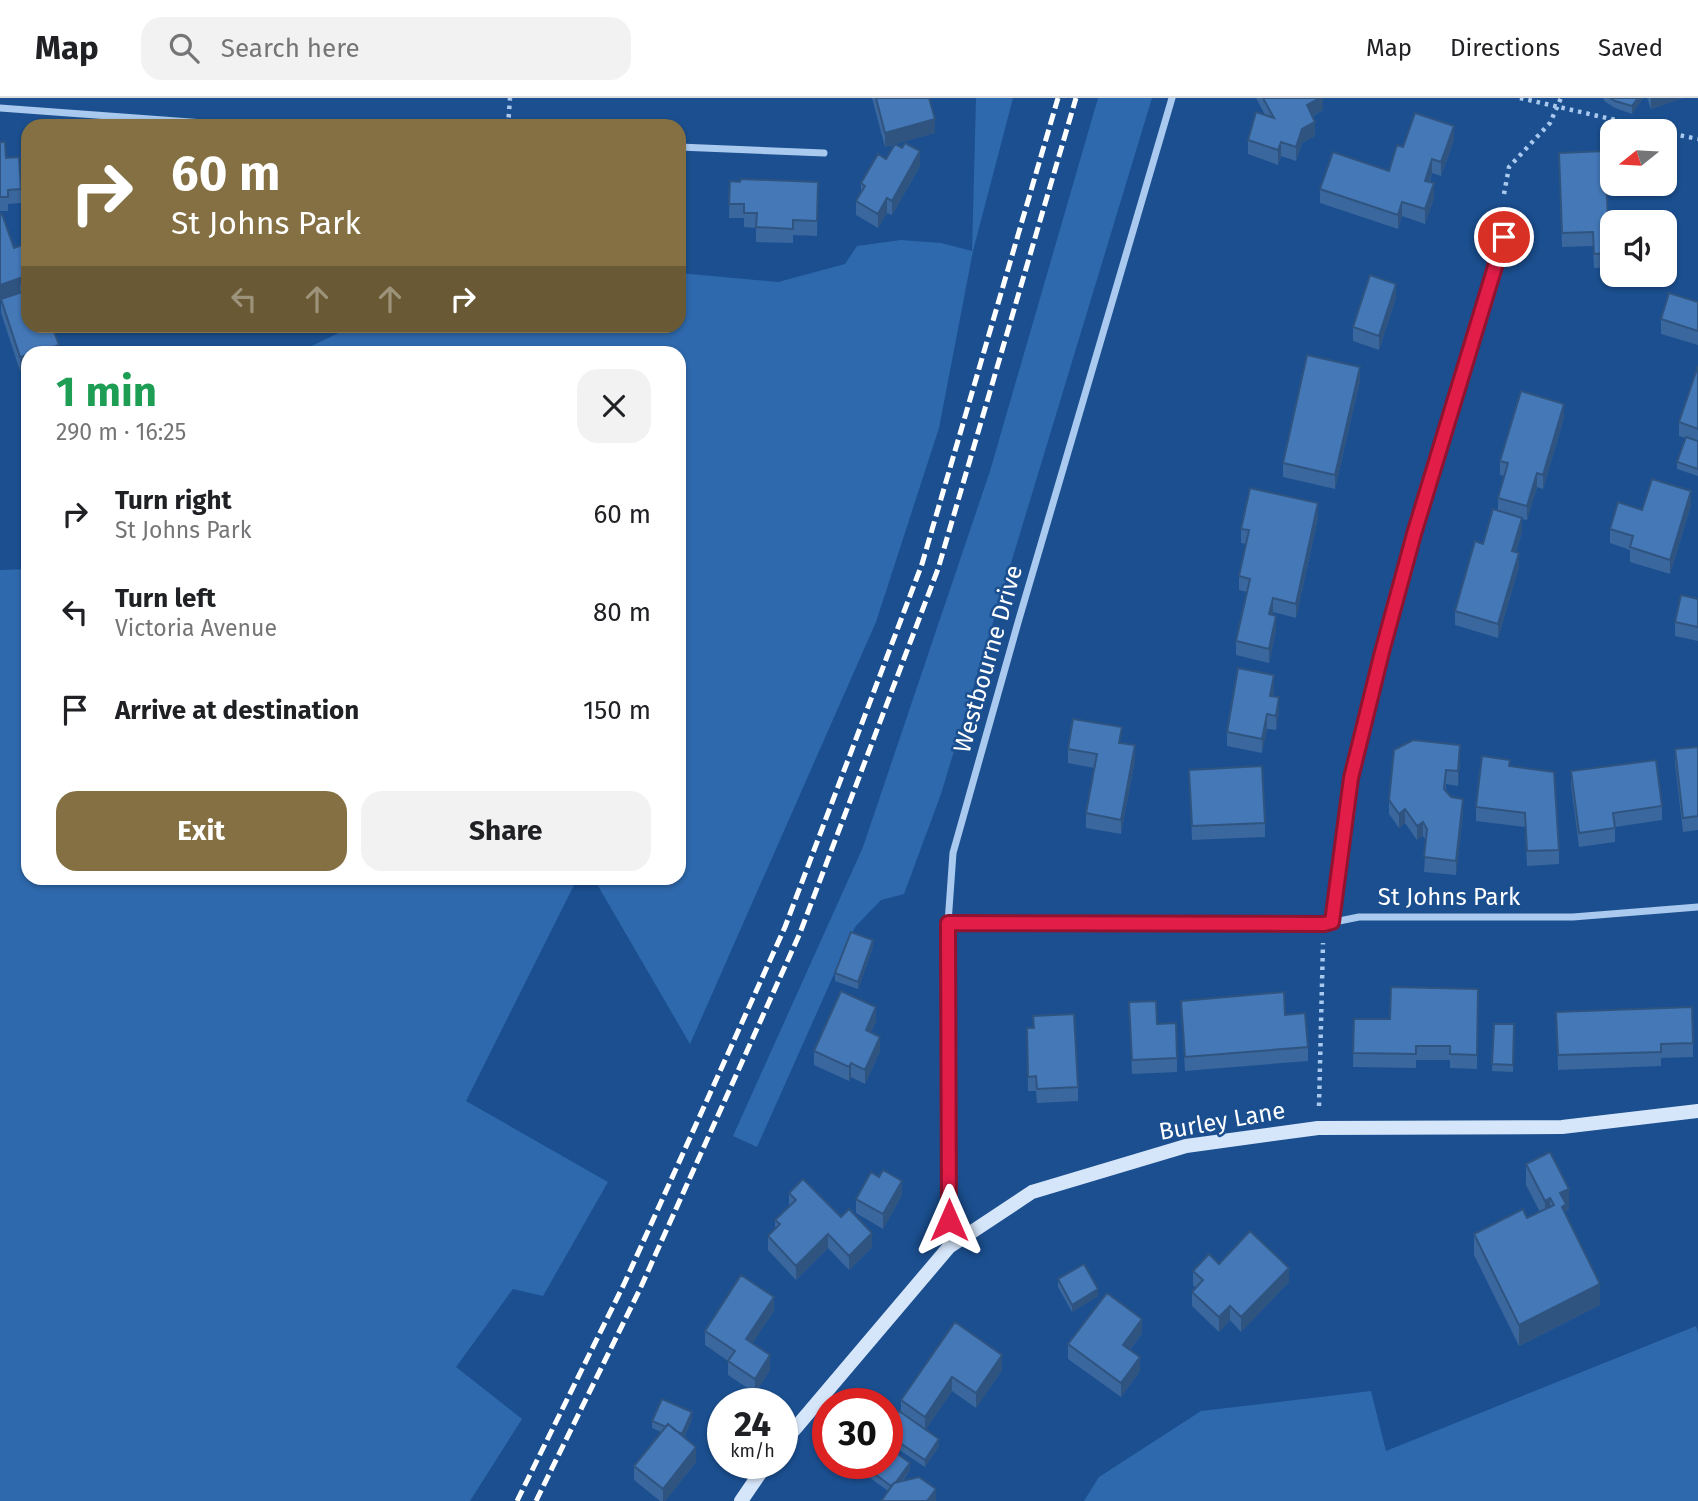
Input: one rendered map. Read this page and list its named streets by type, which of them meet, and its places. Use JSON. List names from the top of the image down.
{
  "streets": {
    "street": ["Westbourne Drive", "St Johns Park", "Burley Lane"]
  },
  "crossings": [
    ["Westbourne Drive", "St Johns Park"],
    ["Westbourne Drive", "Burley Lane"]
  ],
  "north": "left",
  "page": {
    "header": "Map",
    "search": "Search here",
    "nav": ["Map", "Directions", "Saved"],
    "turn": ["60 m", "St Johns Park"],
    "heading": ["1 min", "290 m · 16:25"],
    "list": [
      {
        "name": "Turn right",
        "note": "St Johns Park",
        "value": "60 m"
      },
      {
        "name": "Turn left",
        "note": "Victoria Avenue",
        "value": "80 m"
      },
      {
        "name": "Arrive at destination",
        "value": "150 m"
      }
    ],
    "buttons": ["Exit", "Share"],
    "speed": "24 km/h",
    "limit": "30"
  }
}
